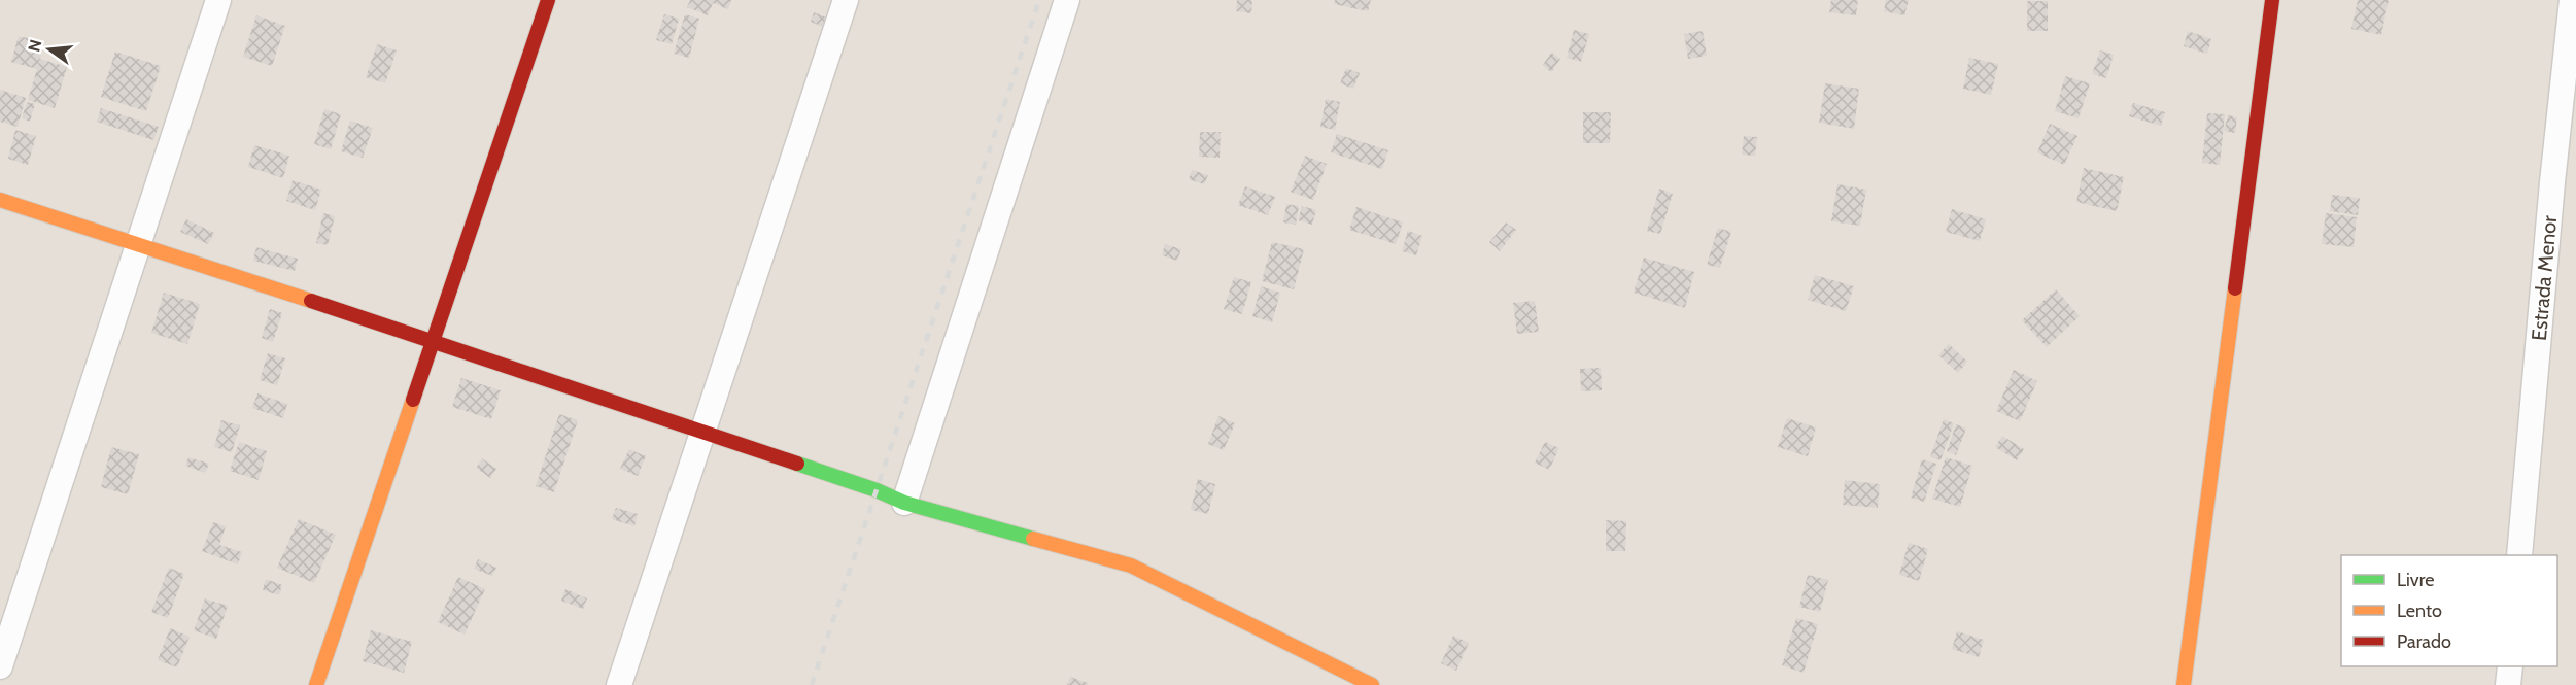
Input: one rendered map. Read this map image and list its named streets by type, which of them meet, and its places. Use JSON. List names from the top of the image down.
{
  "streets": {
    "street": ["Estrada Menor"]
  },
  "legend": ["Livre", "Lento", "Parado"],
  "north": "left"
}
